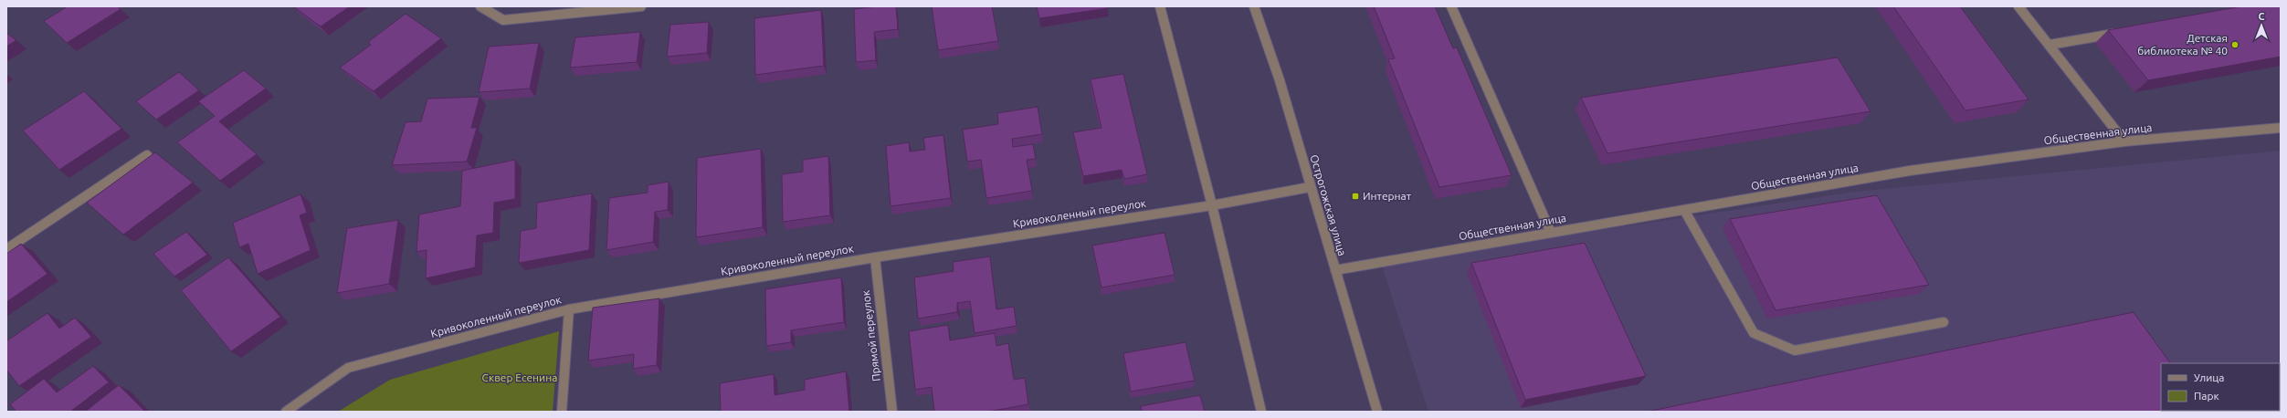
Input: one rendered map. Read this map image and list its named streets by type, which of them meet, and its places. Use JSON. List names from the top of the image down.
{
  "streets": {
    "street": [
      "Общественная улица",
      "Острогожская улица",
      "Кривоколенный переулок",
      "Прямой переулок"
    ]
  },
  "crossings": [
    ["Общественная улица", "Острогожская улица"],
    ["Острогожская улица", "Кривоколенный переулок"],
    ["Кривоколенный переулок", "Прямой переулок"]
  ],
  "parks": ["Сквер Есенина"],
  "places": {
    "other": ["Детская библиотека № 40"],
    "transit": ["Интернат"]
  },
  "legend": ["Улица", "Парк"],
  "north": "top"
}
